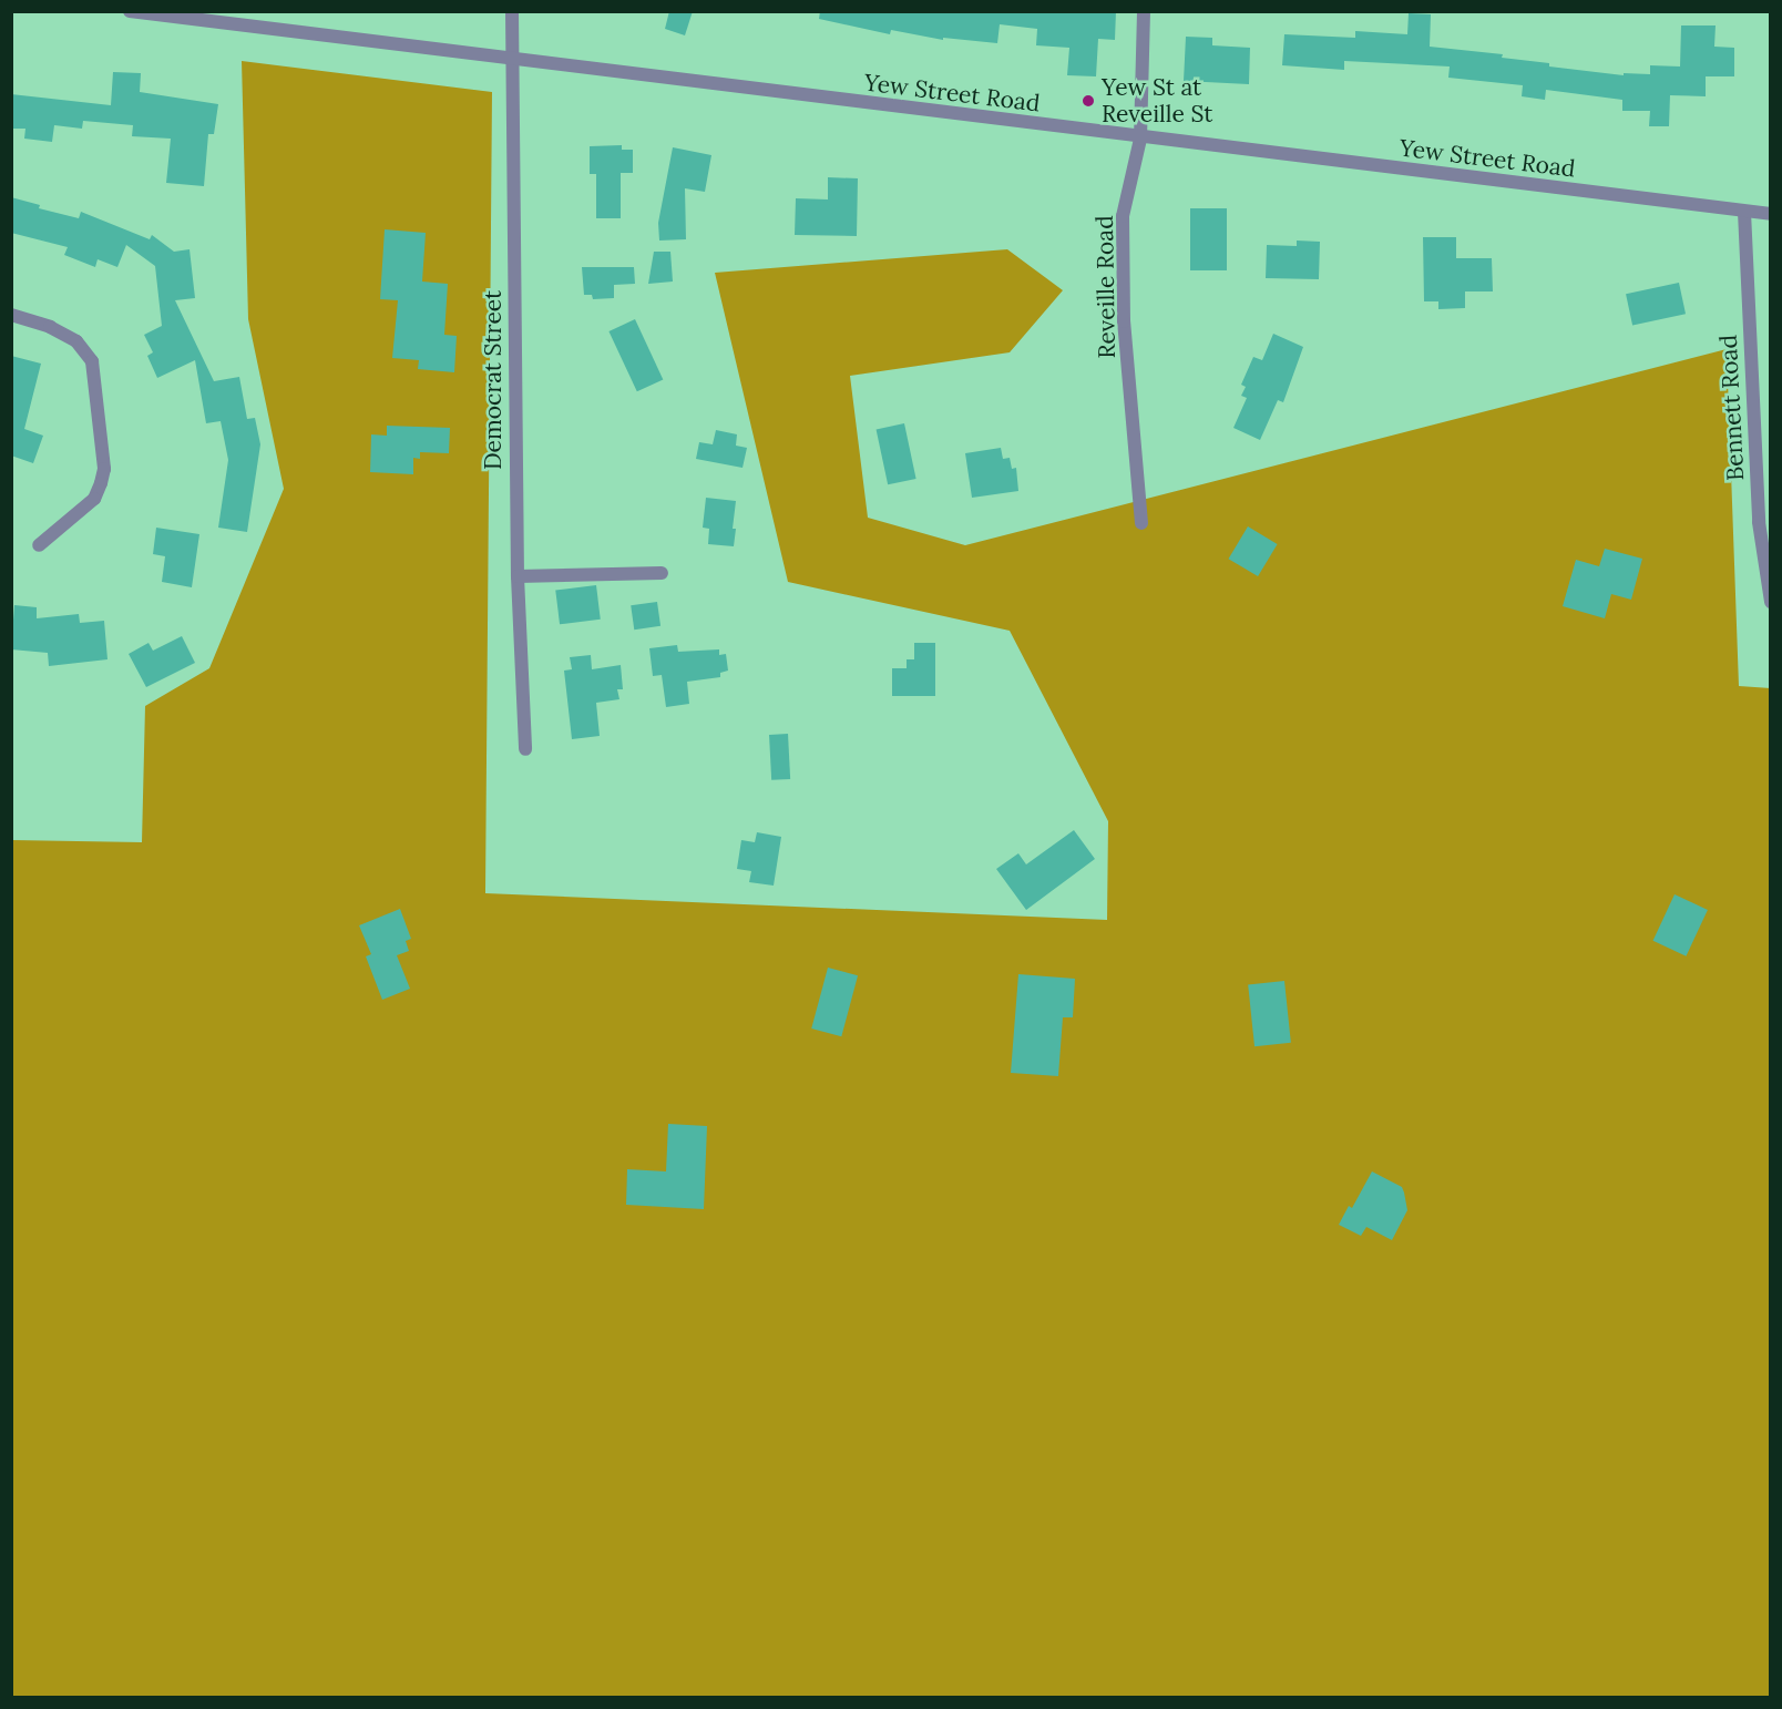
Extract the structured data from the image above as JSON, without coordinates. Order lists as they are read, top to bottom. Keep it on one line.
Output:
{"streets":{"street":["Yew Street Road","Reveille Road","Democrat Street","Bennett Road"]},"crossings":[["Yew Street Road","Reveille Road"],["Yew Street Road","Democrat Street"],["Yew Street Road","Bennett Road"]],"places":["Yew St at Reveille St"]}
